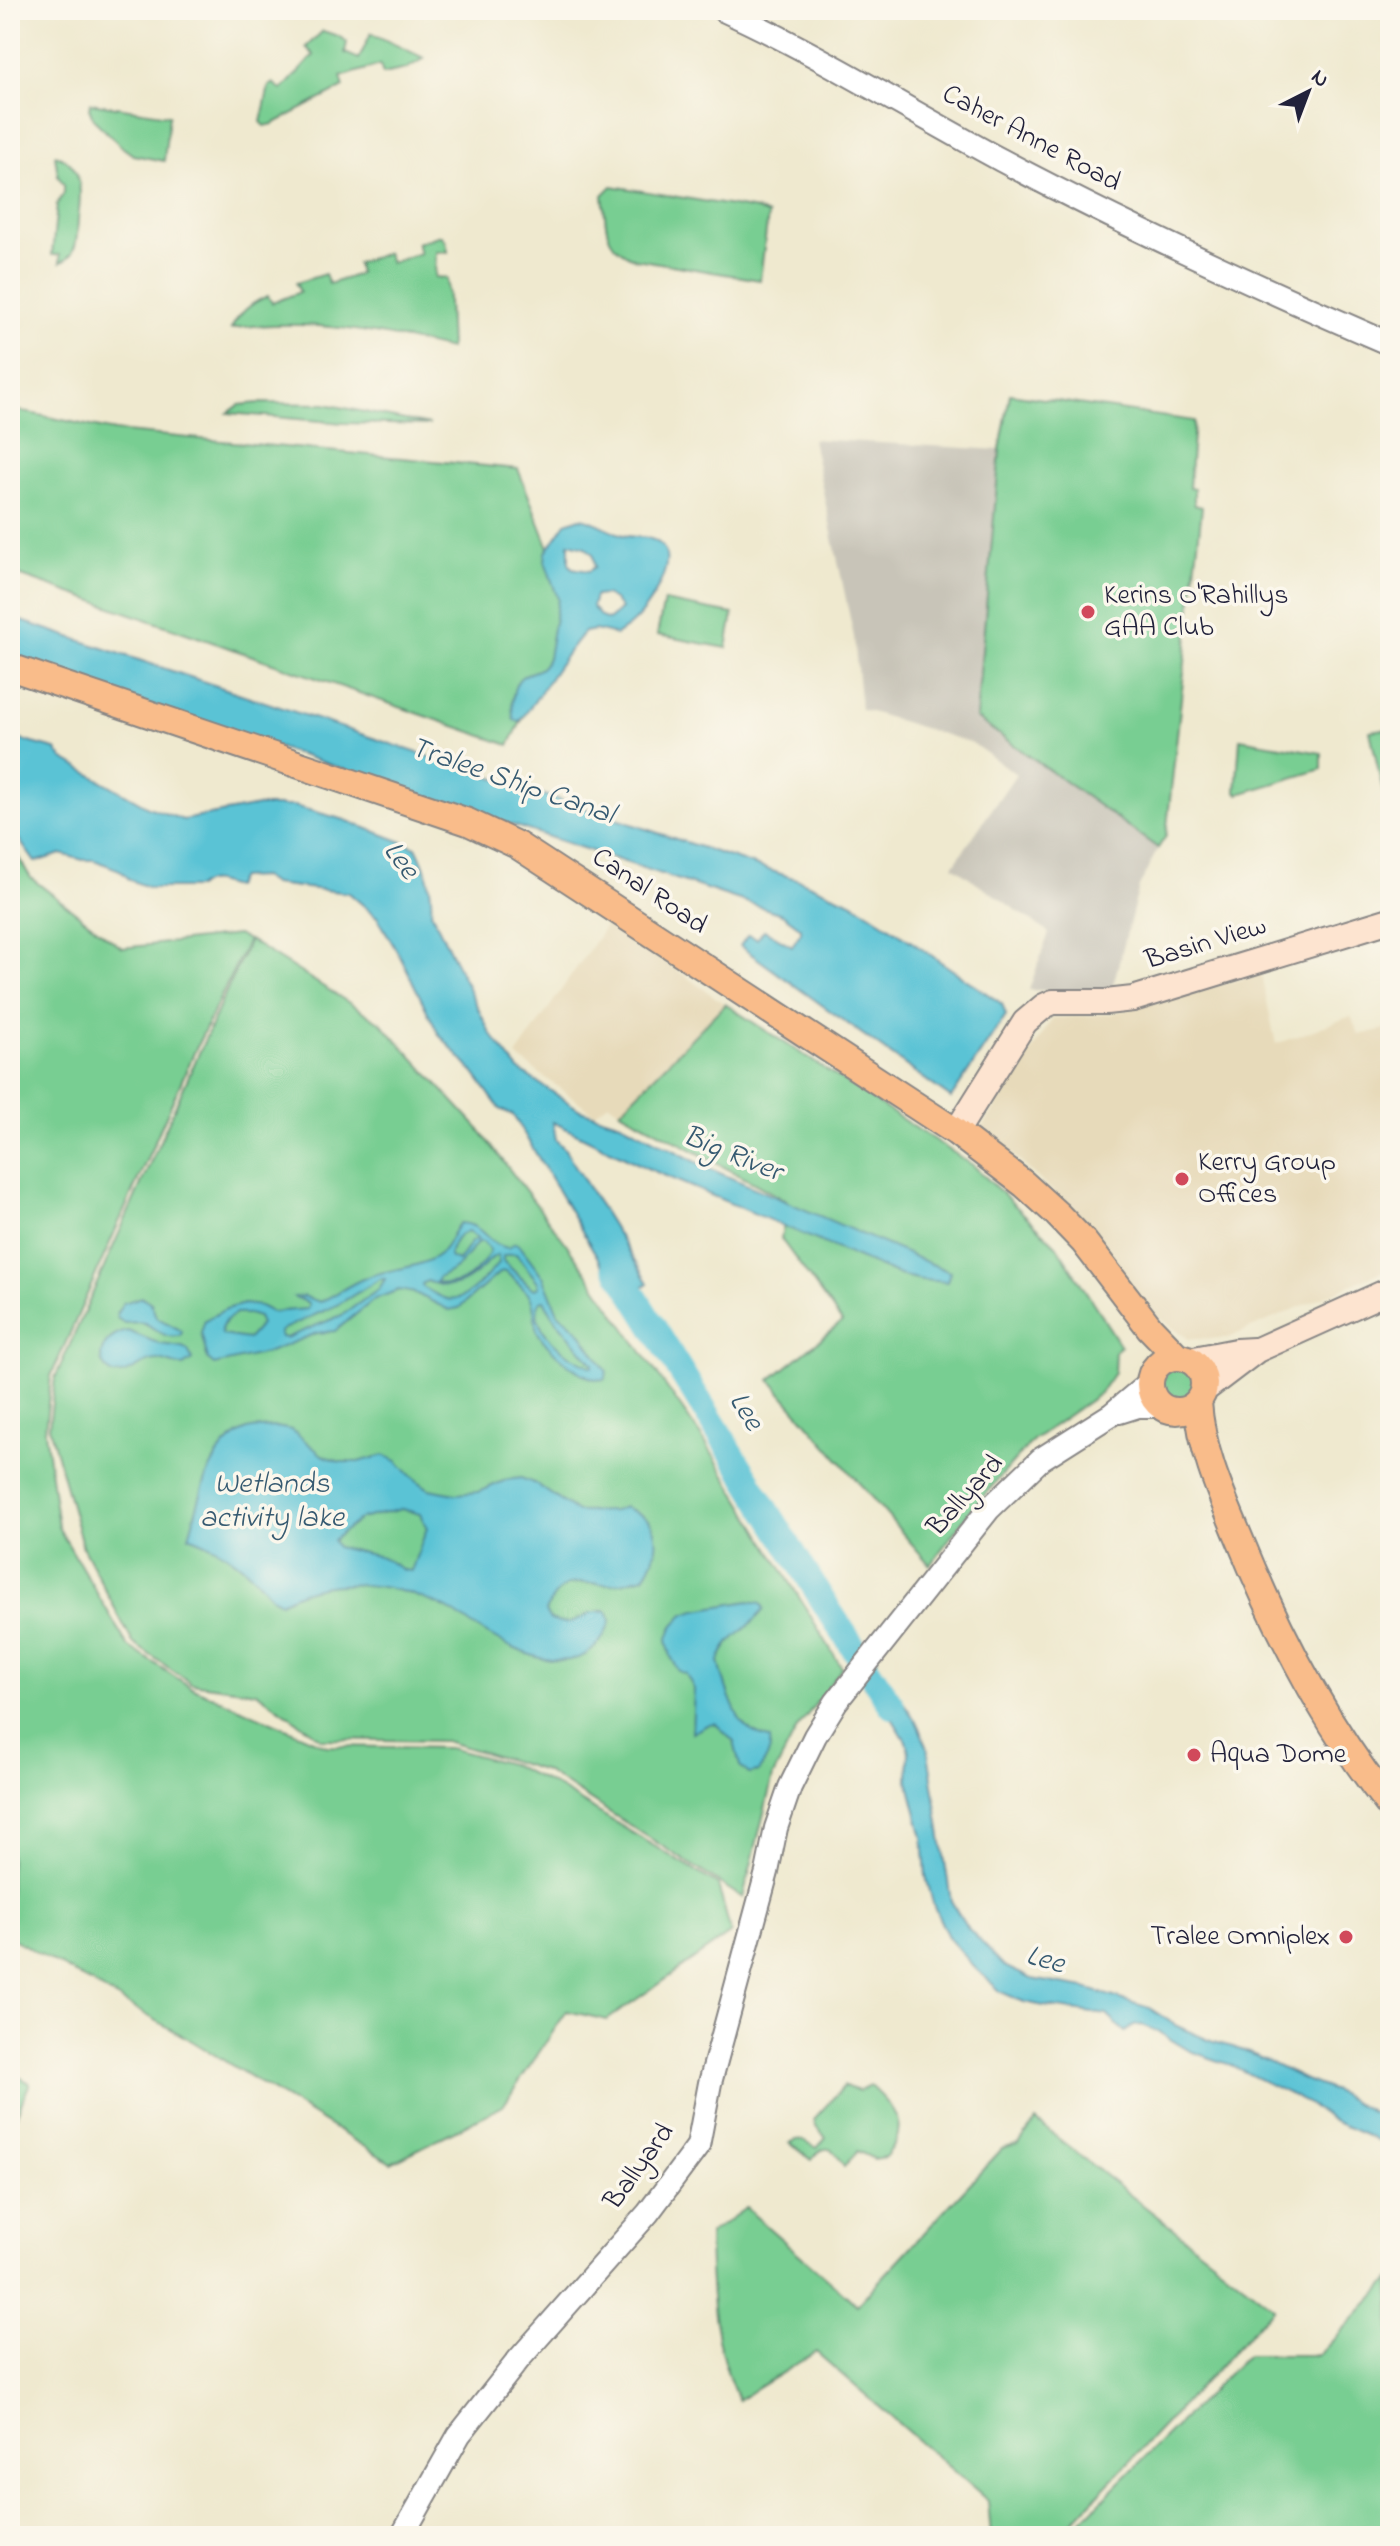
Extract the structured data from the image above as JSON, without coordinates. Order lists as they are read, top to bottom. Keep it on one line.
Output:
{"streets":{"main road":["Canal Road","Basin View"],"street":["Caher Anne Road","Ballyard"]},"crossings":[["Canal Road","Basin View"]],"water":["Tralee Ship Canal","Lee","Big River","Wetlands activity lake"],"places":["Kerins O'Rahillys GAA Club","Kerry Group Offices","Aqua Dome","Tralee Omniplex"],"north":"top right"}
